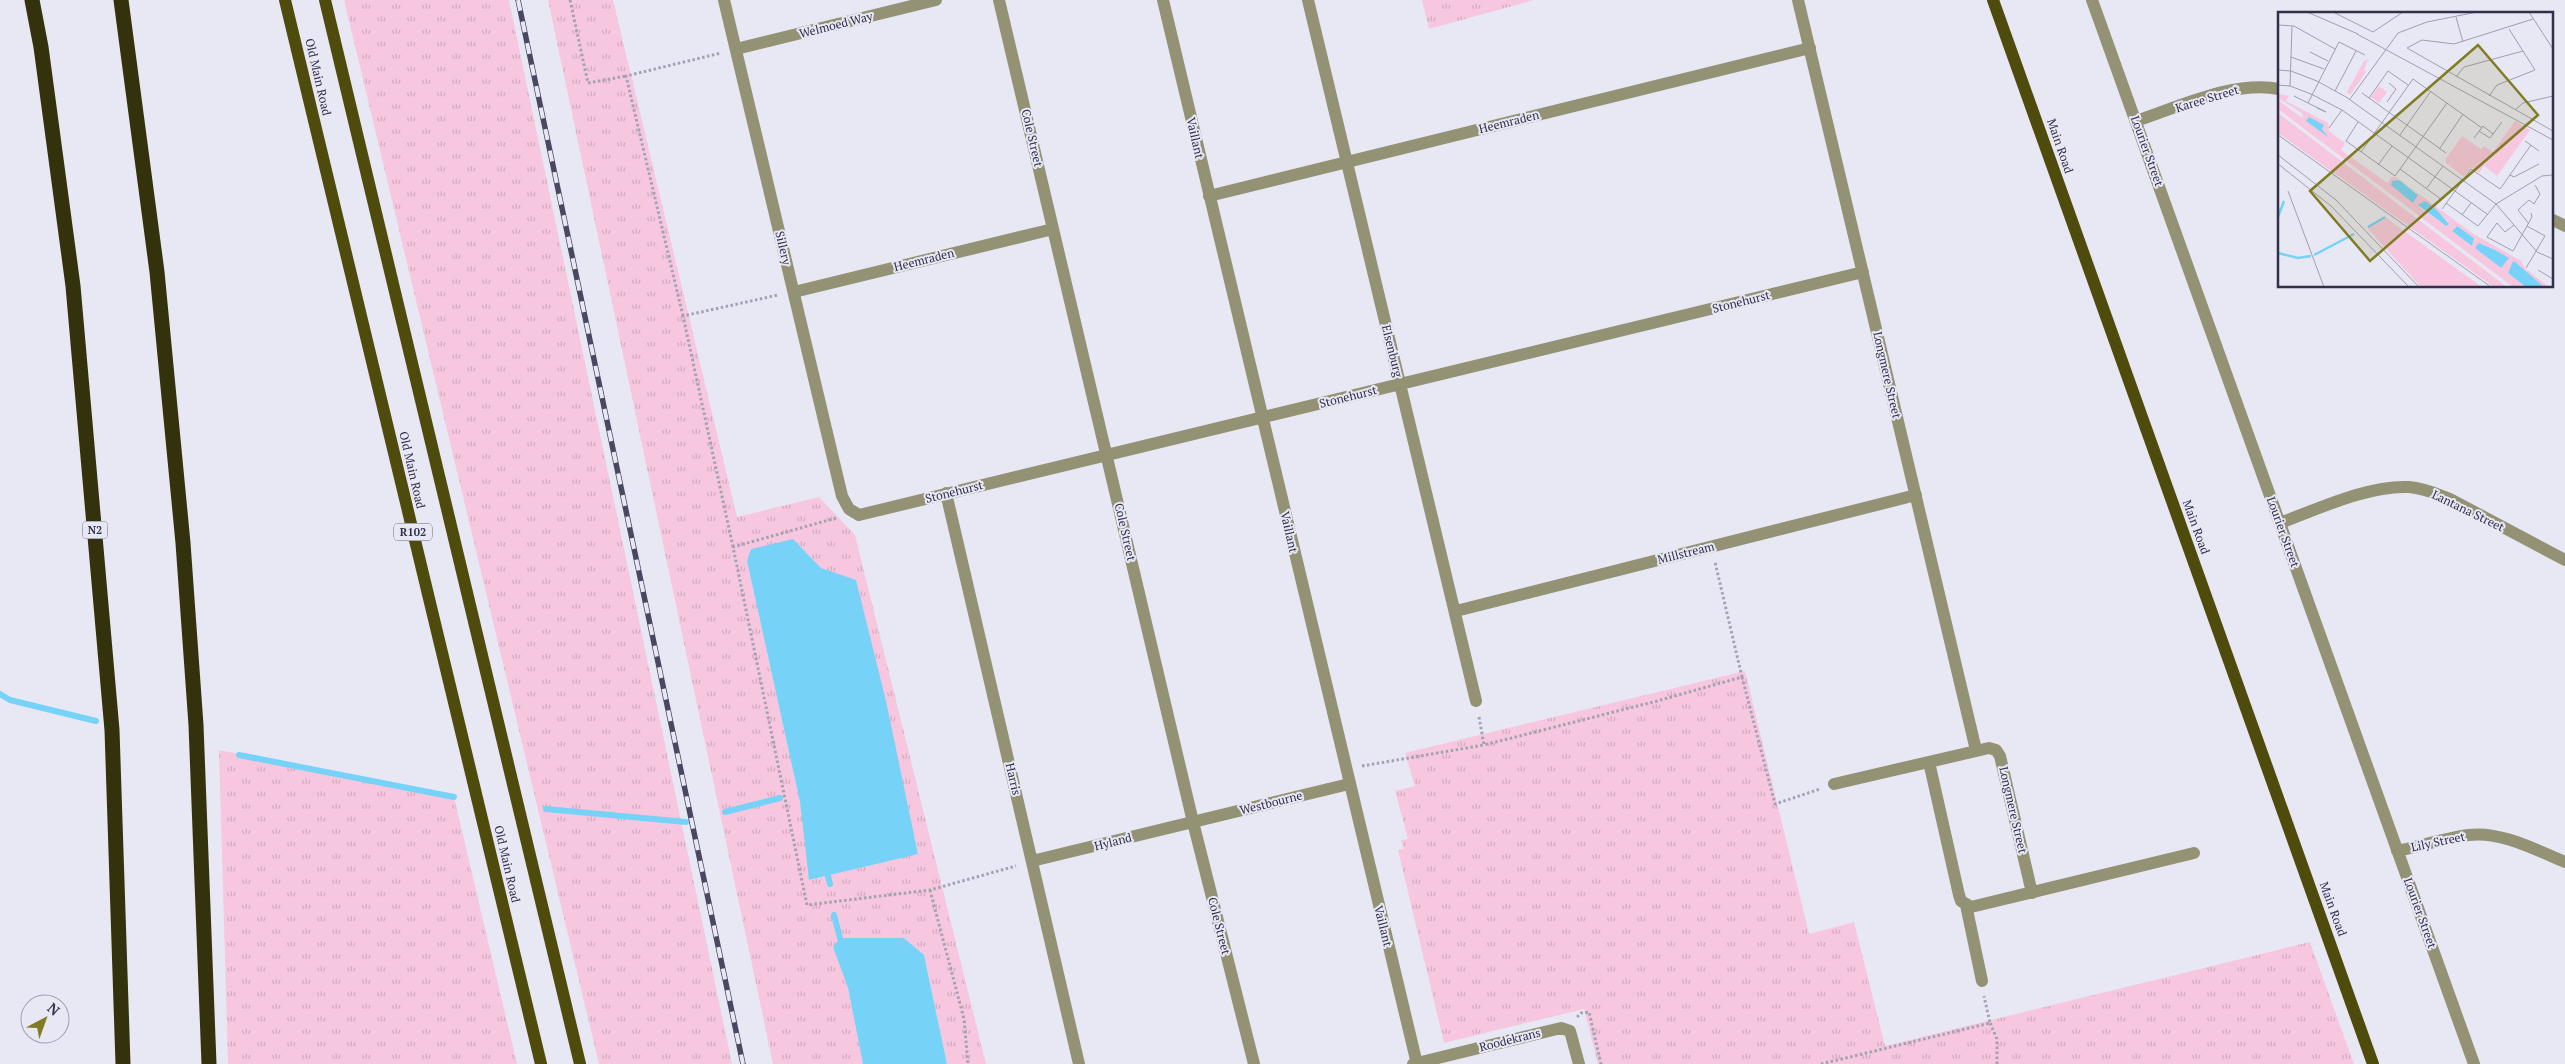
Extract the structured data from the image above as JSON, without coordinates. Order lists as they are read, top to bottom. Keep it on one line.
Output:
{"streets":{"highway":["N2"],"main road":["Old Main Road","Main Road","R102"],"street":["Welmoed Way","Karee Street","Heemraden","Cole Street","Vaillant","Lourier Street","Sillery","Stonehurst","Elsenburg","Longmere Street","Lantana Street","Millstream","Harris","Westbourne","Hyland","Lily Street","Roodekrans"]},"crossings":[["Welmoed Way","Sillery"],["Karee Street","Lourier Street"],["Heemraden","Cole Street"],["Heemraden","Vaillant"],["Heemraden","Sillery"],["Heemraden","Elsenburg"],["Heemraden","Longmere Street"],["Cole Street","Stonehurst"],["Cole Street","Westbourne"],["Cole Street","Hyland"],["Vaillant","Stonehurst"],["Vaillant","Westbourne"],["Vaillant","Roodekrans"],["Lourier Street","Lantana Street"],["Lourier Street","Lily Street"],["Sillery","Stonehurst"],["Stonehurst","Elsenburg"],["Stonehurst","Longmere Street"],["Stonehurst","Harris"],["Elsenburg","Millstream"],["Longmere Street","Millstream"],["Harris","Hyland"],["Westbourne","Hyland"]],"north":"top right"}
